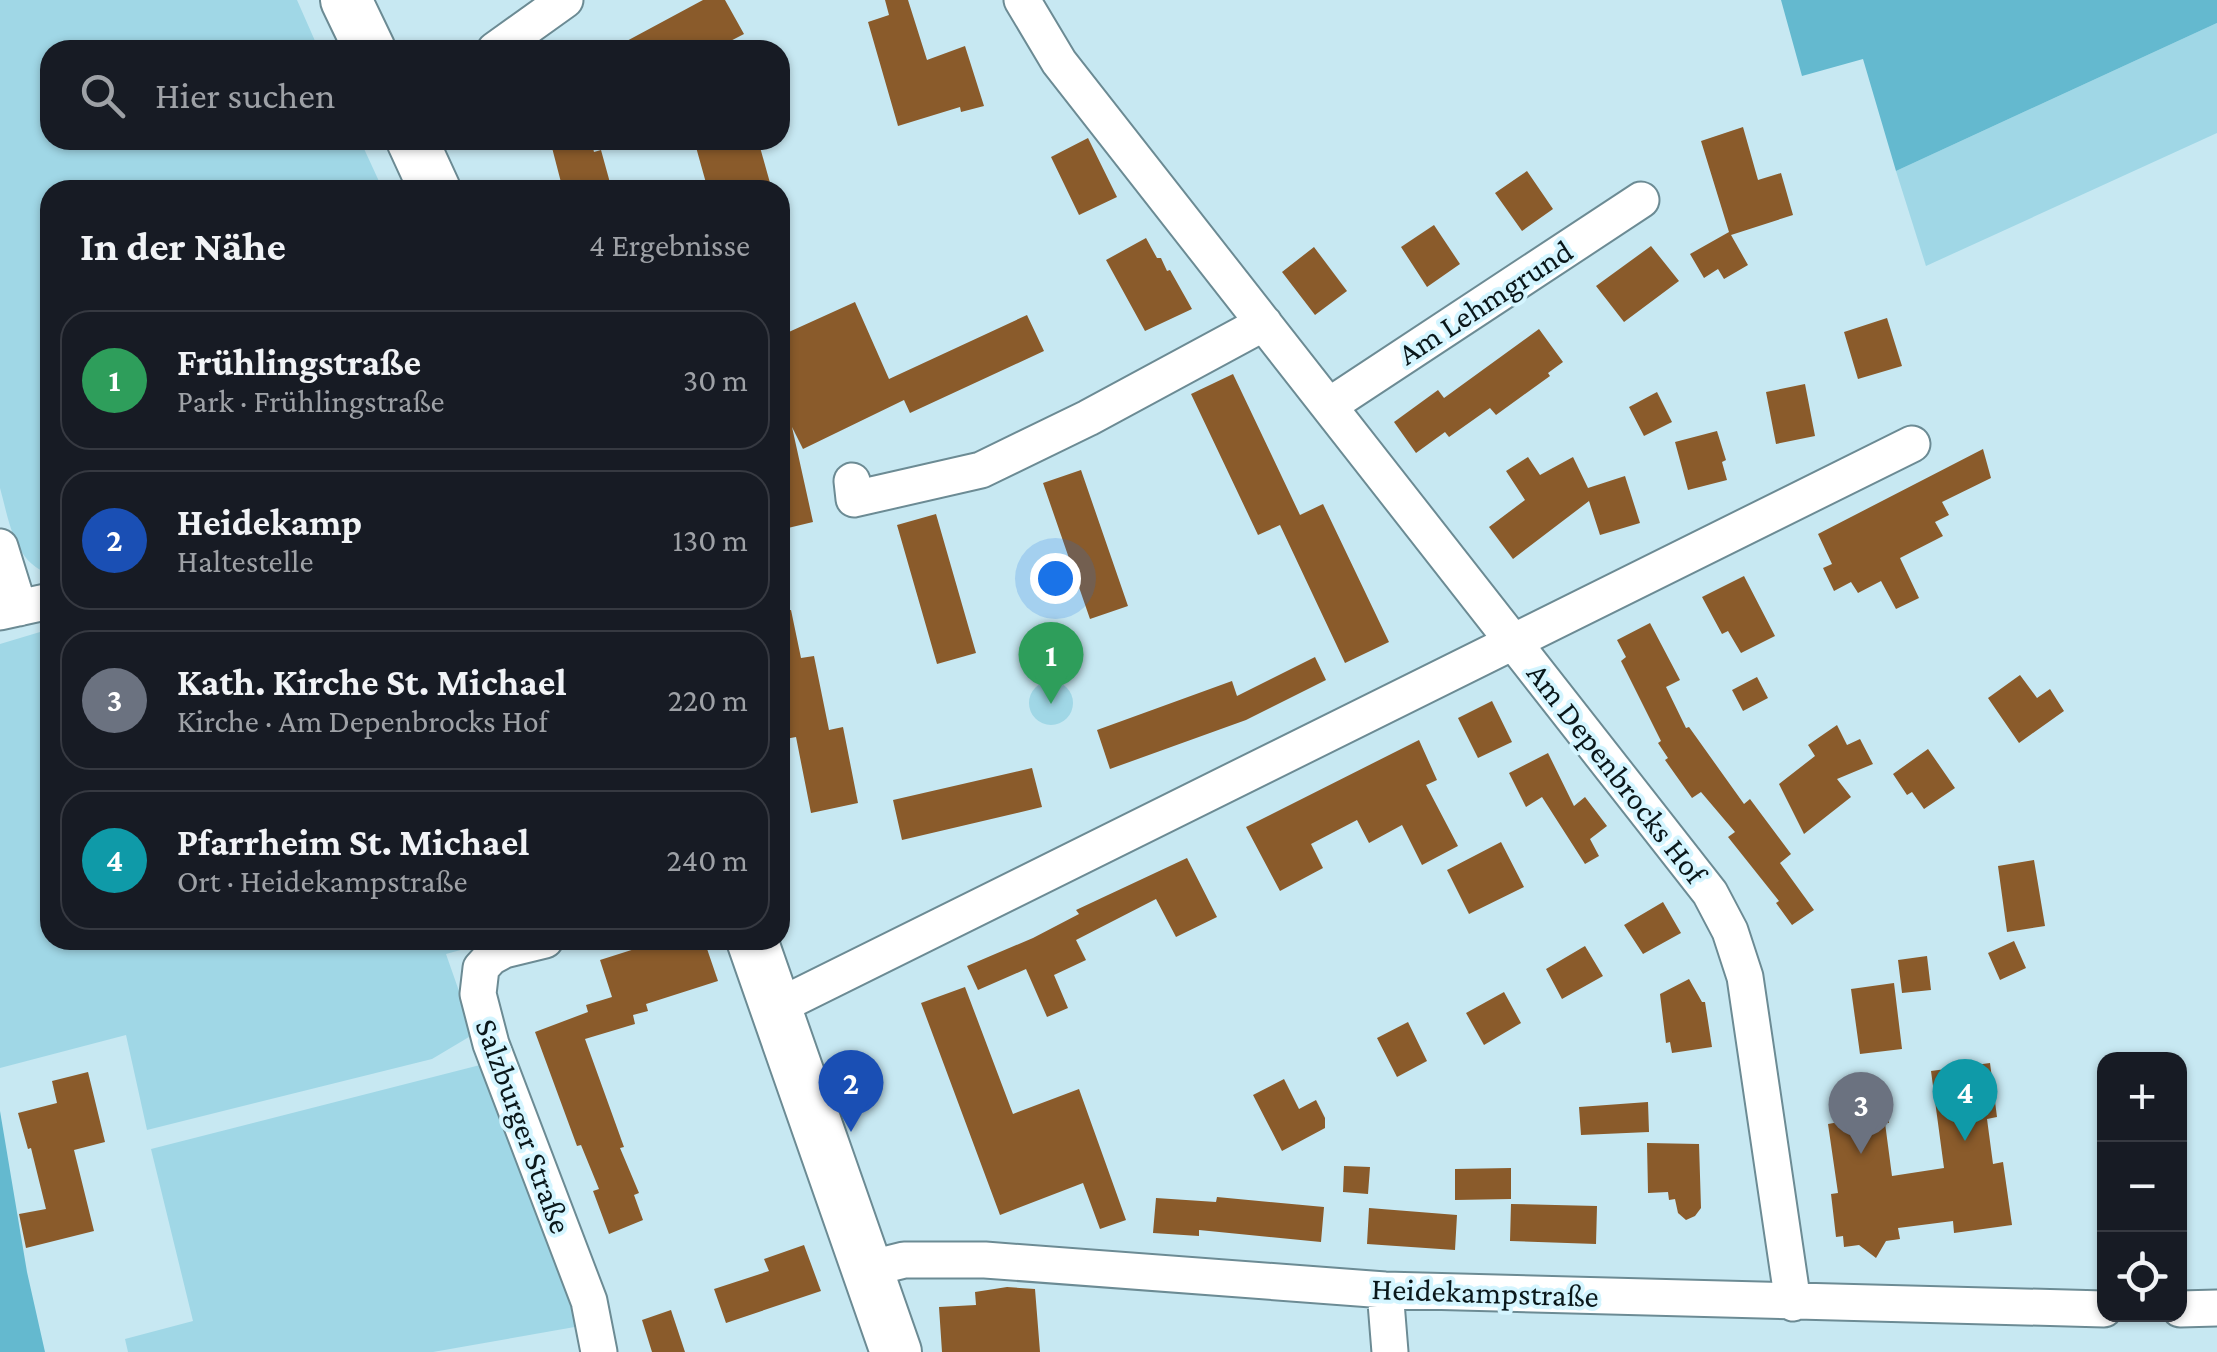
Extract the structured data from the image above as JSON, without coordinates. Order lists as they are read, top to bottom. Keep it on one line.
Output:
{"streets":{"street":["Am Lehmgrund","Am Depenbrocks Hof","Salzburger Straße","Heidekampstraße"]},"crossings":[["Am Lehmgrund","Am Depenbrocks Hof"],["Am Depenbrocks Hof","Heidekampstraße"]],"page":{"search":"Hier suchen","heading":["In der Nähe","4 Ergebnisse"],"list":[{"mark":"1","name":"Frühlingstraße","note":"Park · Frühlingstraße","value":"30 m"},{"mark":"2","name":"Heidekamp","note":"Haltestelle","value":"130 m"},{"mark":"3","name":"Kath. Kirche St. Michael","note":"Kirche · Am Depenbrocks Hof","value":"220 m"},{"mark":"4","name":"Pfarrheim St. Michael","note":"Ort · Heidekampstraße","value":"240 m"}],"pins":["1","2","4","3"],"map_buttons":["+","−"]}}
